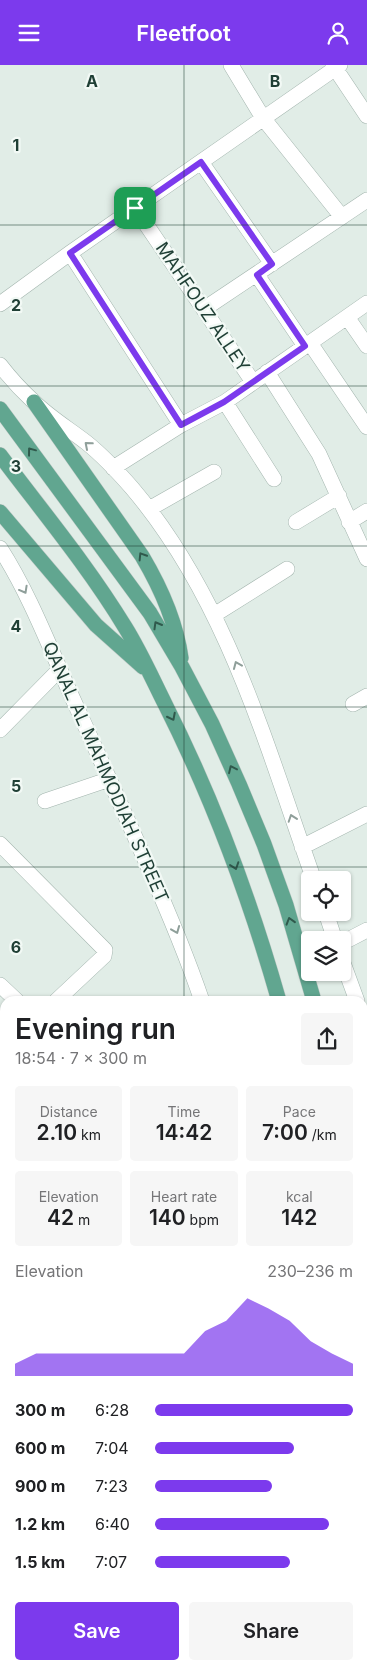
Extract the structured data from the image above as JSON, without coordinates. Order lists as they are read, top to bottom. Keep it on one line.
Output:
{"streets":{"street":["MAHFOUZ ALLEY","QANAL AL MAHMODIAH STREET"]},"one_way":["QANAL AL MAHMODIAH STREET"],"page":{"header":"Fleetfoot","heading":["Evening run","18:54 · 7 × 300 m"],"stats":[["Distance","2.10 km"],["Time","14:42"],["Pace","7:00 /km"],["Elevation","42 m"],["Heart rate","140 bpm"],["kcal","142"]],"chart":["Elevation","230–236 m"],"list":[{"name":"300 m","note":"6:28"},{"name":"600 m","note":"7:04"},{"name":"900 m","note":"7:23"},{"name":"1.2 km","note":"6:40"},{"name":"1.5 km","note":"7:07"}],"buttons":["Save","Share"]},"grid":{"columns":["A","B"],"rows":["1","2","3","4","5","6"]}}
